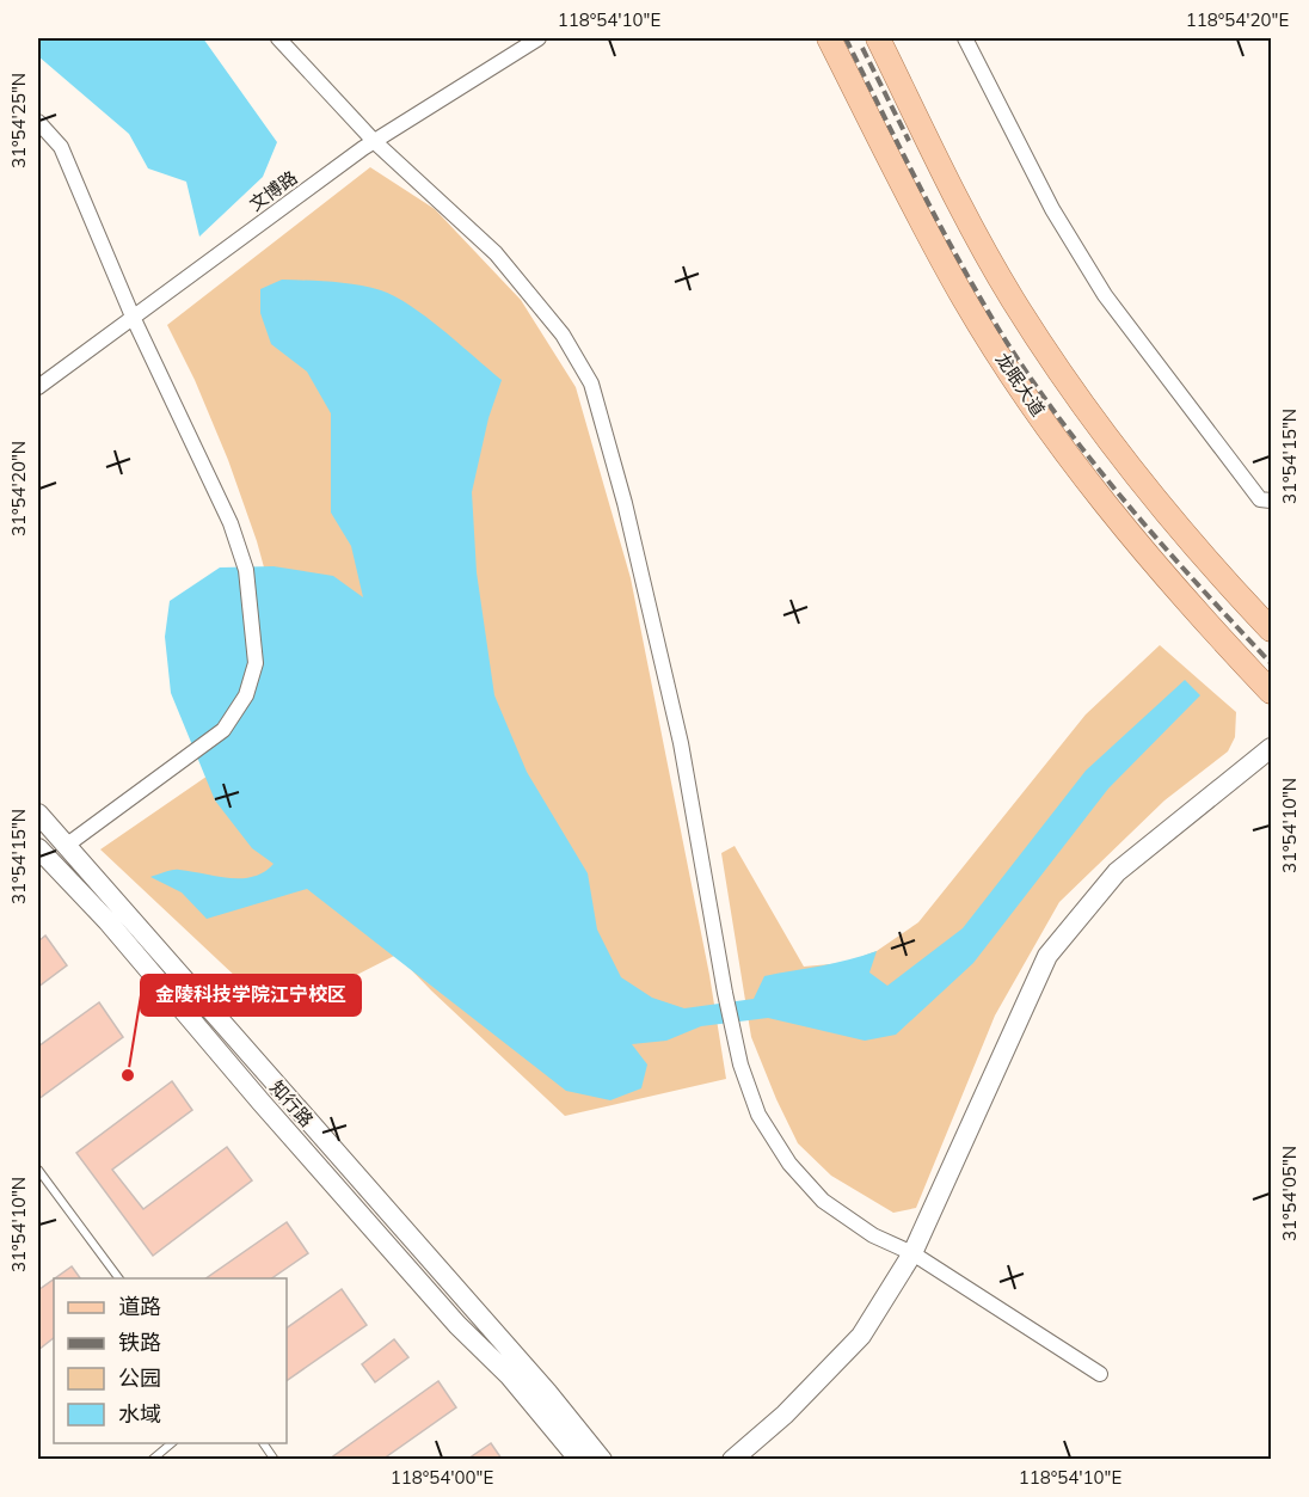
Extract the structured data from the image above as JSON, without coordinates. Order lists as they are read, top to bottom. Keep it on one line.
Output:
{"streets":{"main road":["龙眠大道"],"street":["文博路","知行路"]},"places":["金陵科技学院江宁校区"],"legend":["道路","铁路","公园","水域"],"coordinates":["118°54'10\"E","118°54'20\"E","31°54'25\"N","31°54'15\"N","31°54'20\"N","31°54'10\"N","31°54'05\"N","118°54'00\"E"]}
